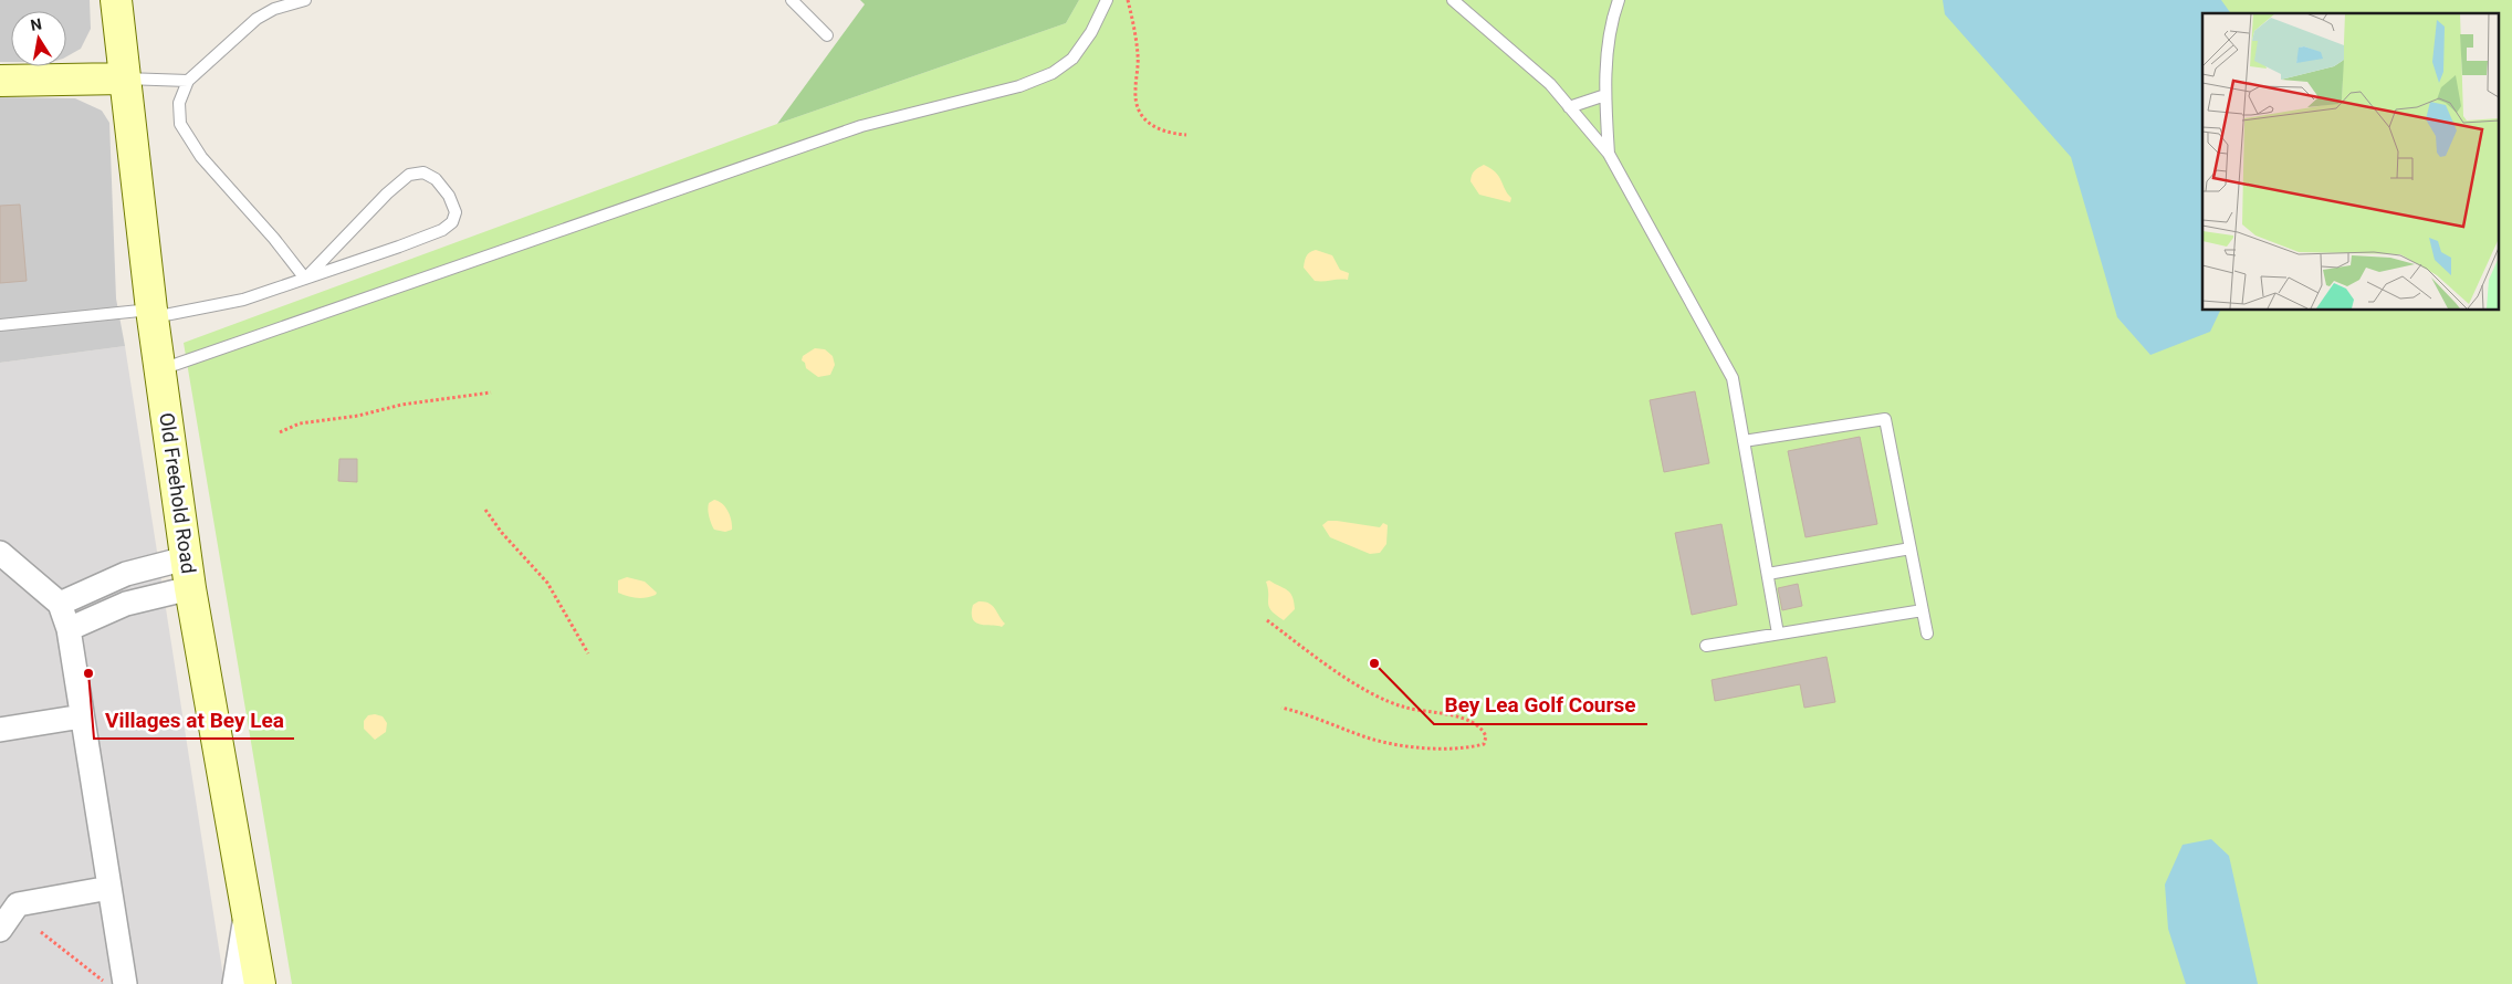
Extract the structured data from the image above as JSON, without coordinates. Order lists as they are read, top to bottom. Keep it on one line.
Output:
{"streets":{"main road":["Old Freehold Road"]},"places":["Bey Lea Golf Course","Villages at Bey Lea"],"north":"top"}
